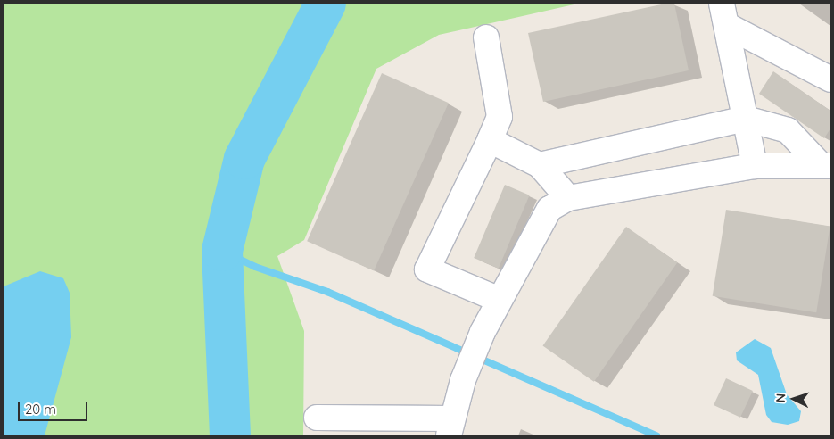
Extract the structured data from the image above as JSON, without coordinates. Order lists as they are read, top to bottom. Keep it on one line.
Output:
{"scale_bar":"20 m","north":"left"}
